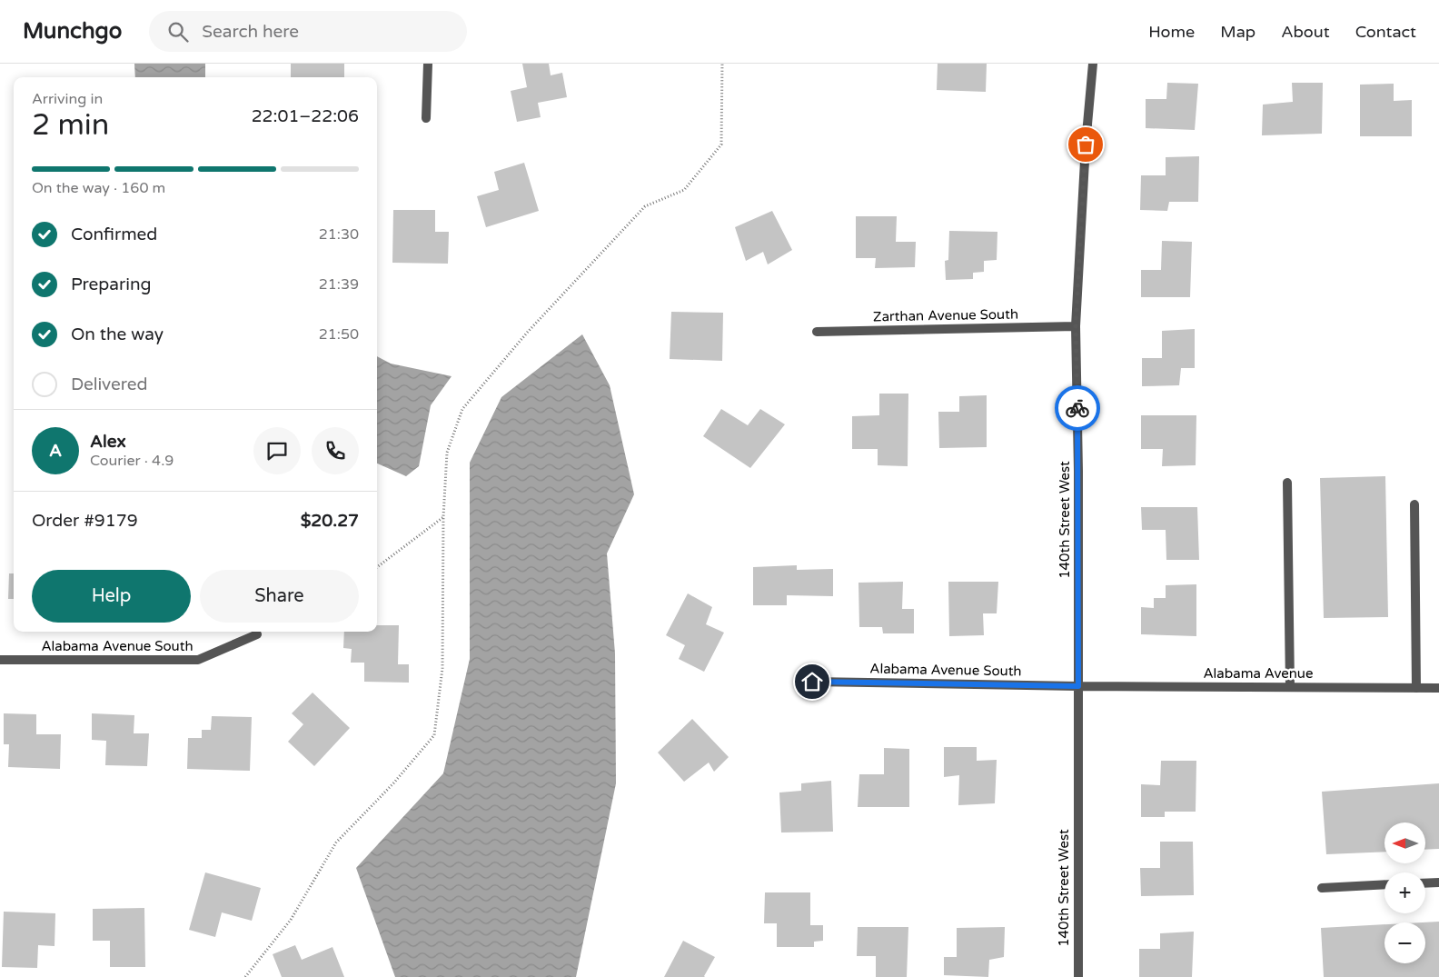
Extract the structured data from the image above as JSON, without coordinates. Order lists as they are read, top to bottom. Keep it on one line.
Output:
{"streets":{"street":["Zarthan Avenue South","140th Street West","Alabama Avenue South","Alabama Avenue"]},"crossings":[["Zarthan Avenue South","140th Street West"],["140th Street West","Alabama Avenue South"],["140th Street West","Alabama Avenue"],["Alabama Avenue South","Alabama Avenue"]],"north":"left","page":{"header":"Munchgo","search":"Search here","nav":["Home","Map","About","Contact"],"heading":["2 min","Arriving in","22:01–22:06"],"panel":["Alex","Courier · 4.9","Order #9179","$20.27"],"bar":"On the way · 160 m","list":[["Confirmed","21:30"],["Preparing","21:39"],["On the way","21:50"],"Delivered"],"round":"A","buttons":["Help","Share"],"map_buttons":["+","−"]}}
